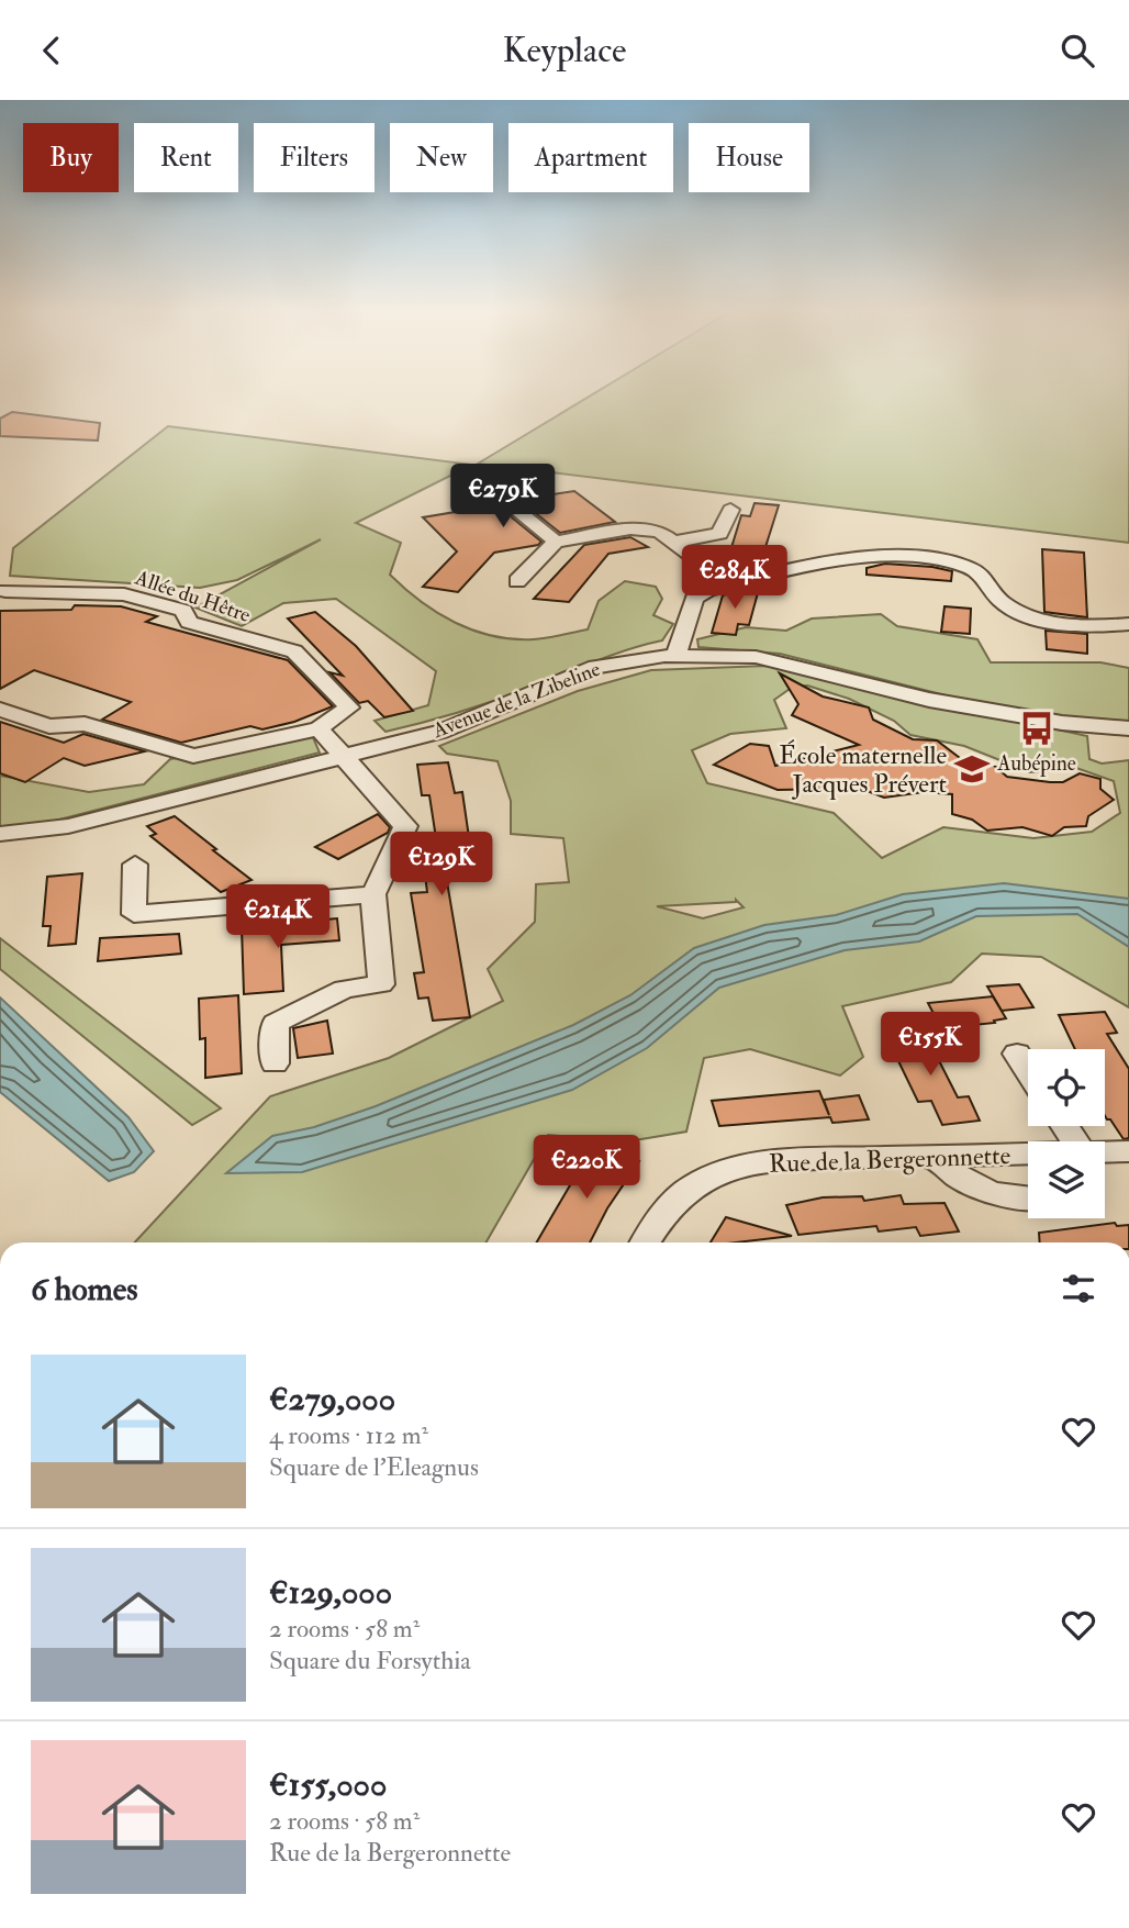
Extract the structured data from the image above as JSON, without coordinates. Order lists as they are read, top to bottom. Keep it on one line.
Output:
{"streets":{"street":["Allée du Hêtre","Avenue de la Zibeline","Rue de la Bergeronnette"]},"places":{"bus stop":["Aubépine"],"school or university":["École maternelle Jacques Prévert"]},"page":{"header":"Keyplace","chip":["Buy","Rent","Filters","New","Apartment","House"],"price":["€279K","€284K","€129K","€214K","€155K","€220K"],"heading":"6 homes","list":[{"name":"€279,000","note":"4 rooms · 112 m² · Square de l'Eleagnus"},{"name":"€129,000","note":"2 rooms · 58 m² · Square du Forsythia"},{"name":"€155,000","note":"2 rooms · 58 m² · Rue de la Bergeronnette"}]}}
